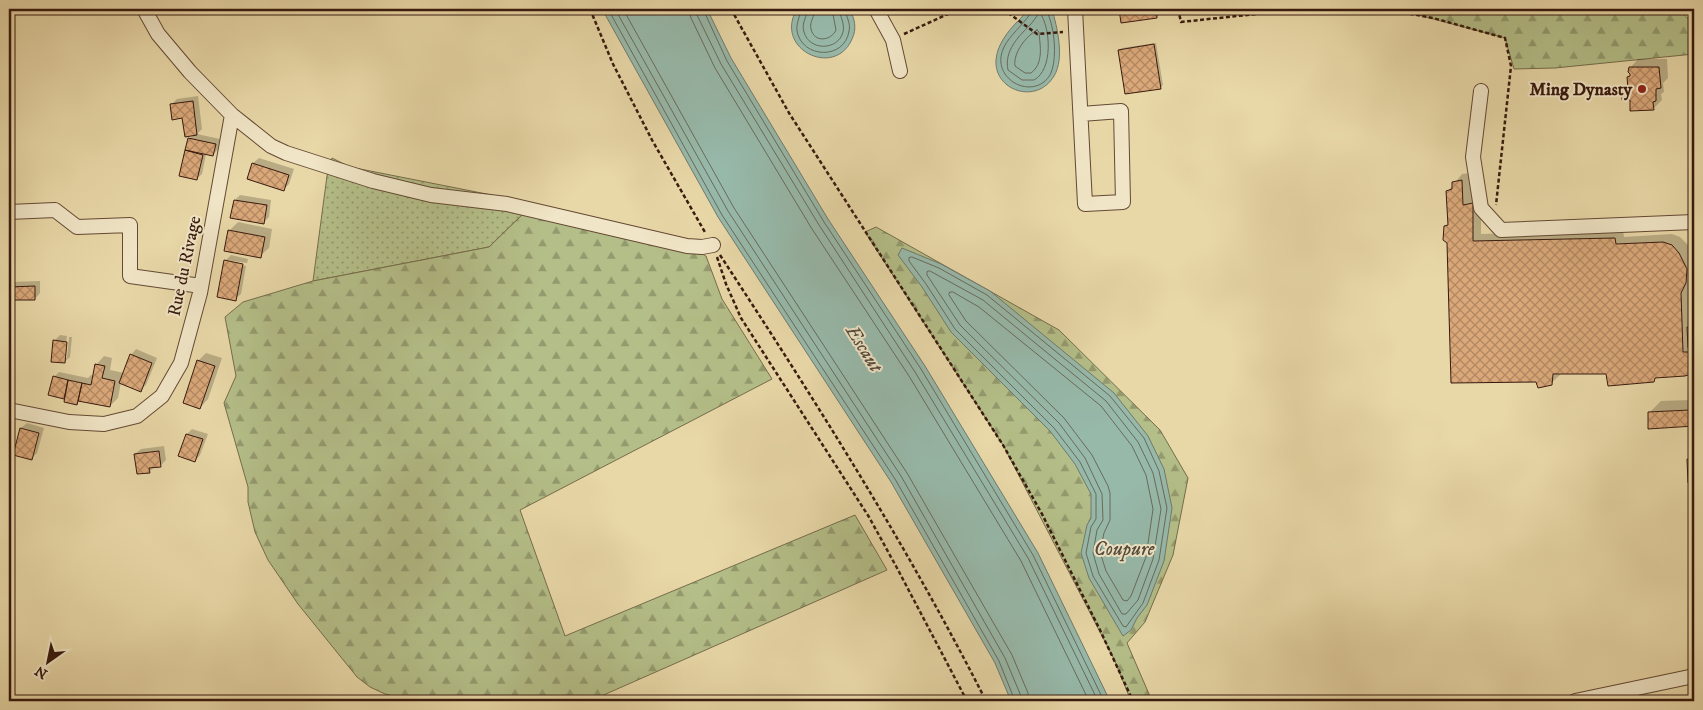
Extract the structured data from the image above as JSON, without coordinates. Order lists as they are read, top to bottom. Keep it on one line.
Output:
{"streets":{"street":["Rue du Rivage"]},"water":["Escaut","Coupure"],"places":["Ming Dynasty"],"north":"bottom left"}
